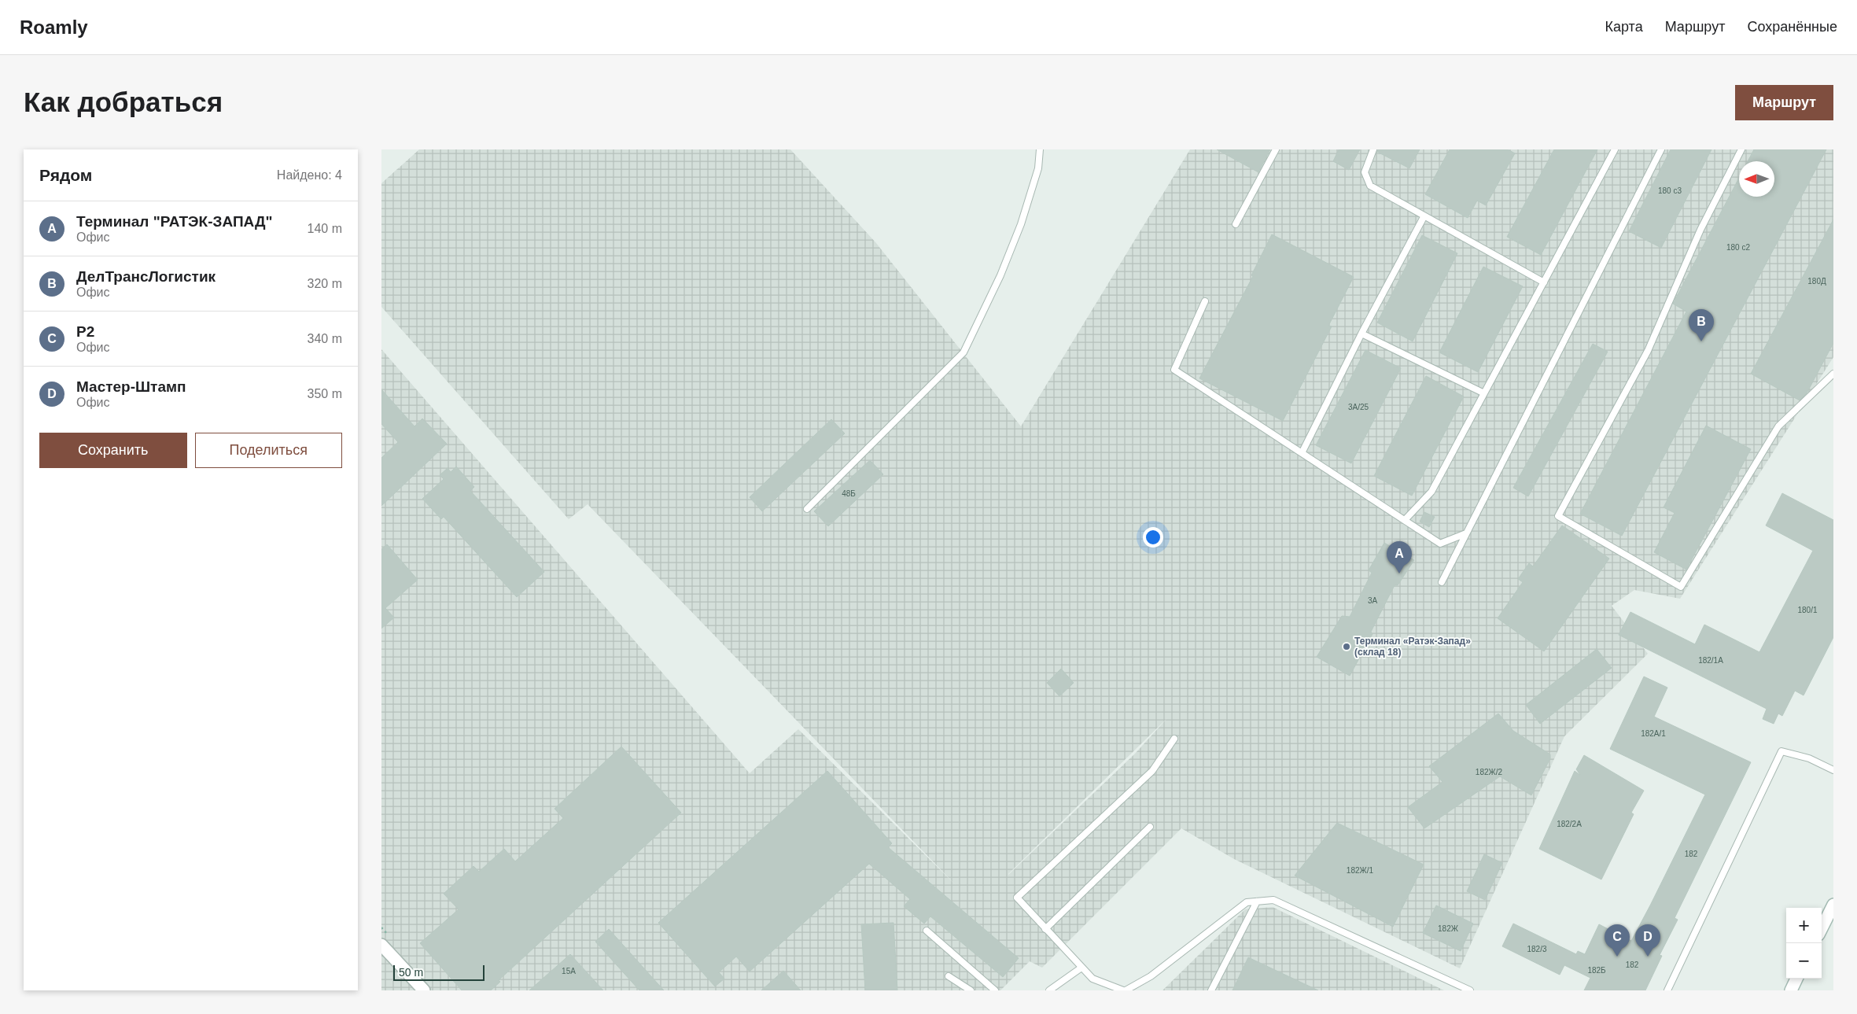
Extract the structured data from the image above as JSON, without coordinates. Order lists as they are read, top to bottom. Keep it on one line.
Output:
{"places":["Терминал «Ратэк-Запад» (склад 18)"],"house_numbers":["180 с3","180 с2","180Д","3А/25","48Б","3А","180/1","182/1А","182А/1","182Ж/2","182/2А","182","182Ж/1","182Ж","182/3","182","182Б","15А"],"scale_bar":"50 m","north":"left","page":{"header":"Roamly","nav":["Карта","Маршрут","Сохранённые"],"buttons":["Маршрут",["Сохранить","Поделиться"]],"title":"Как добраться","heading":["Рядом","Найдено: 4"],"list":[{"mark":"A","name":"Терминал \"РАТЭК-ЗАПАД\"","note":"Офис","value":"140 m"},{"mark":"B","name":"ДелТрансЛогистик","note":"Офис","value":"320 m"},{"mark":"C","name":"Р2","note":"Офис","value":"340 m"},{"mark":"D","name":"Мастер-Штамп","note":"Офис","value":"350 m"}],"pins":["B","A","C","D"],"map_buttons":["+","−"],"scale":"50 m"}}
